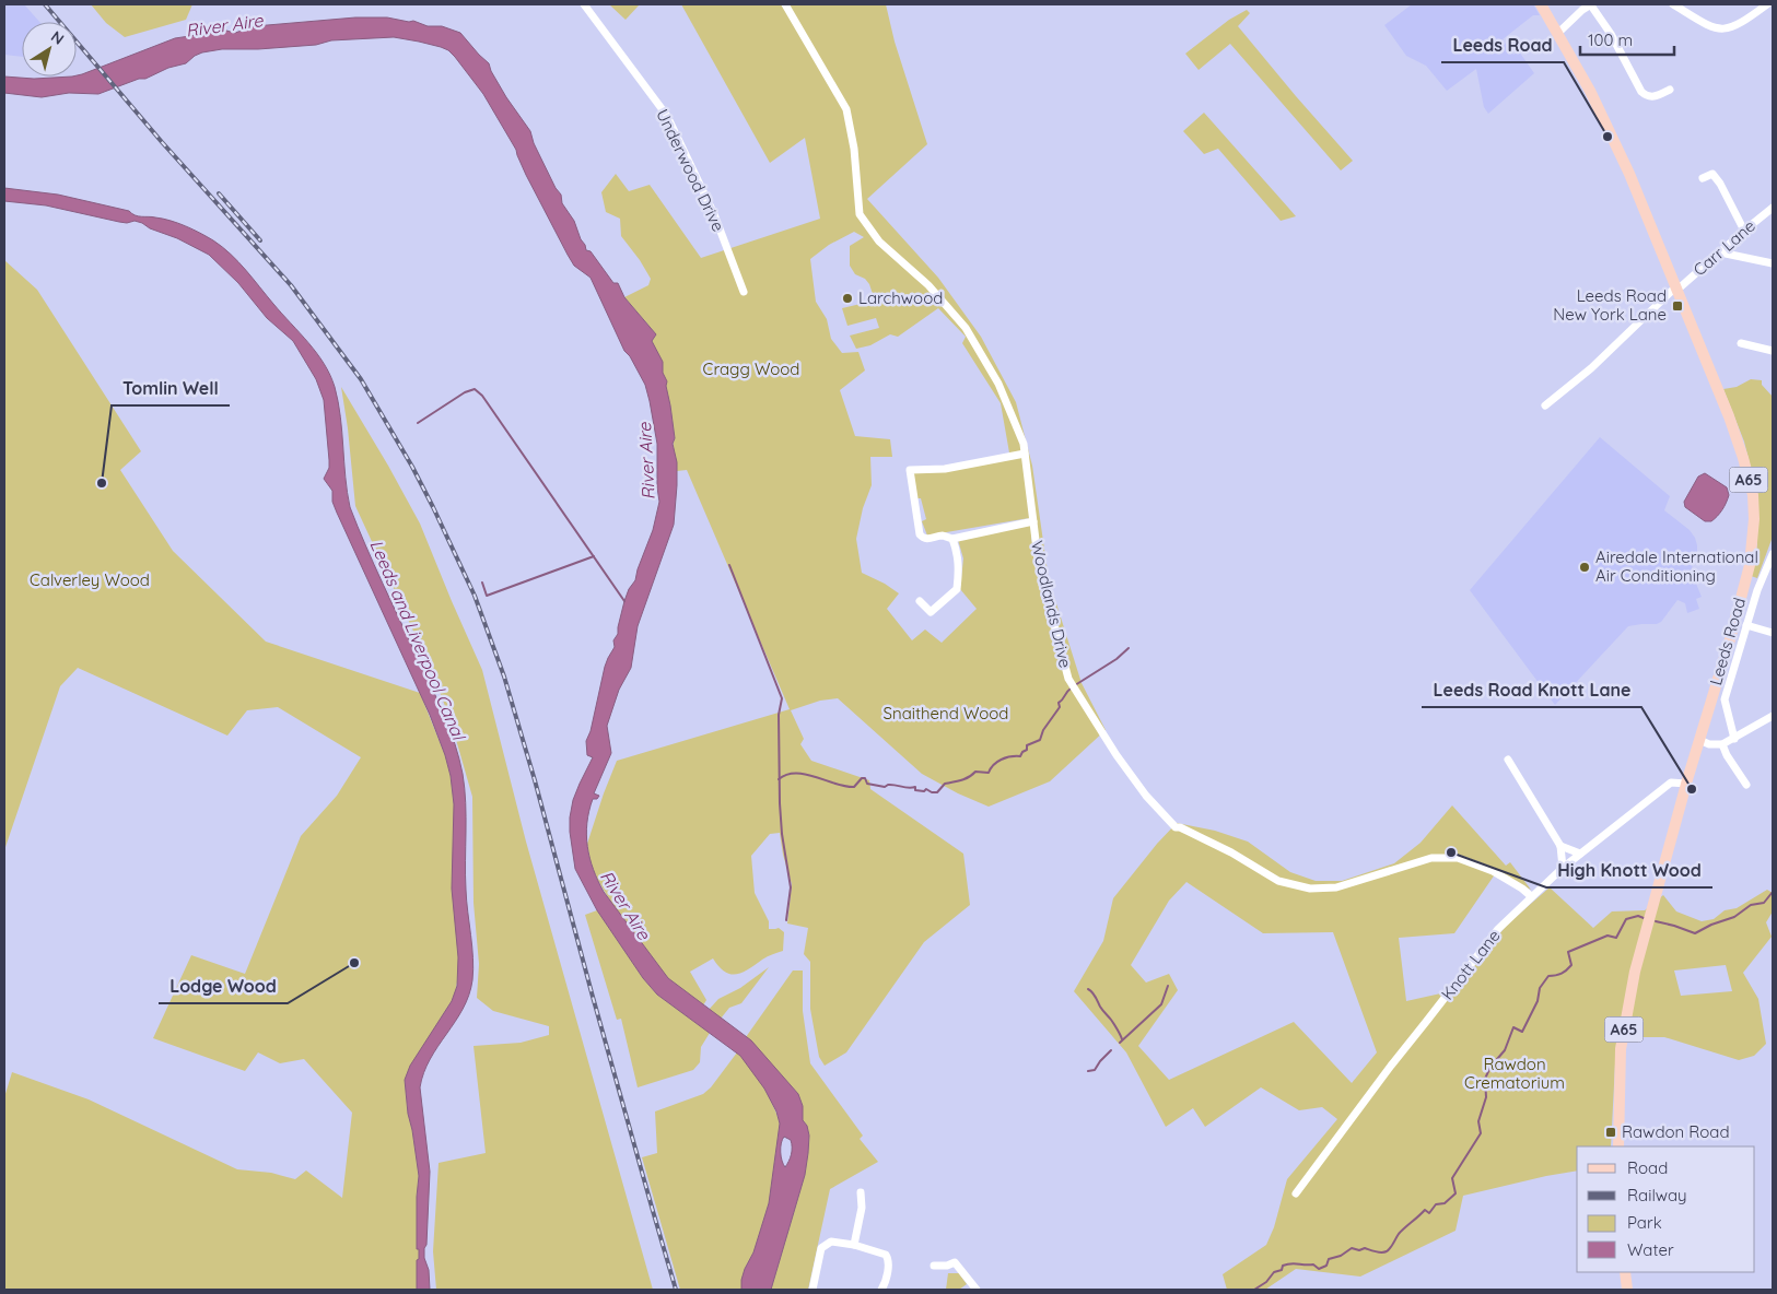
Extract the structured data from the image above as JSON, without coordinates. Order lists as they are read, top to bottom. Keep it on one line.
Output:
{"streets":{"main road":["A65","Leeds Road"],"street":["Underwood Drive","Carr Lane","Woodlands Drive","Knott Lane"]},"crossings":[["Carr Lane","Leeds Road"],["Woodlands Drive","Knott Lane"],["Leeds Road","Knott Lane"]],"water":["River Aire","Leeds and Liverpool Canal"],"parks":["Cragg Wood","Calverley Wood","Snaithend Wood","Rawdon Crematorium"],"places":{"other":["Leeds Road","Larchwood","Tomlin Well","Airedale International Air Conditioning","Leeds Road Knott Lane","High Knott Wood","Lodge Wood"],"transit":["Leeds Road New York Lane","Rawdon Road"]},"legend":["Road","Railway","Park","Water"],"scale_bar":"100 m","north":"top right"}
